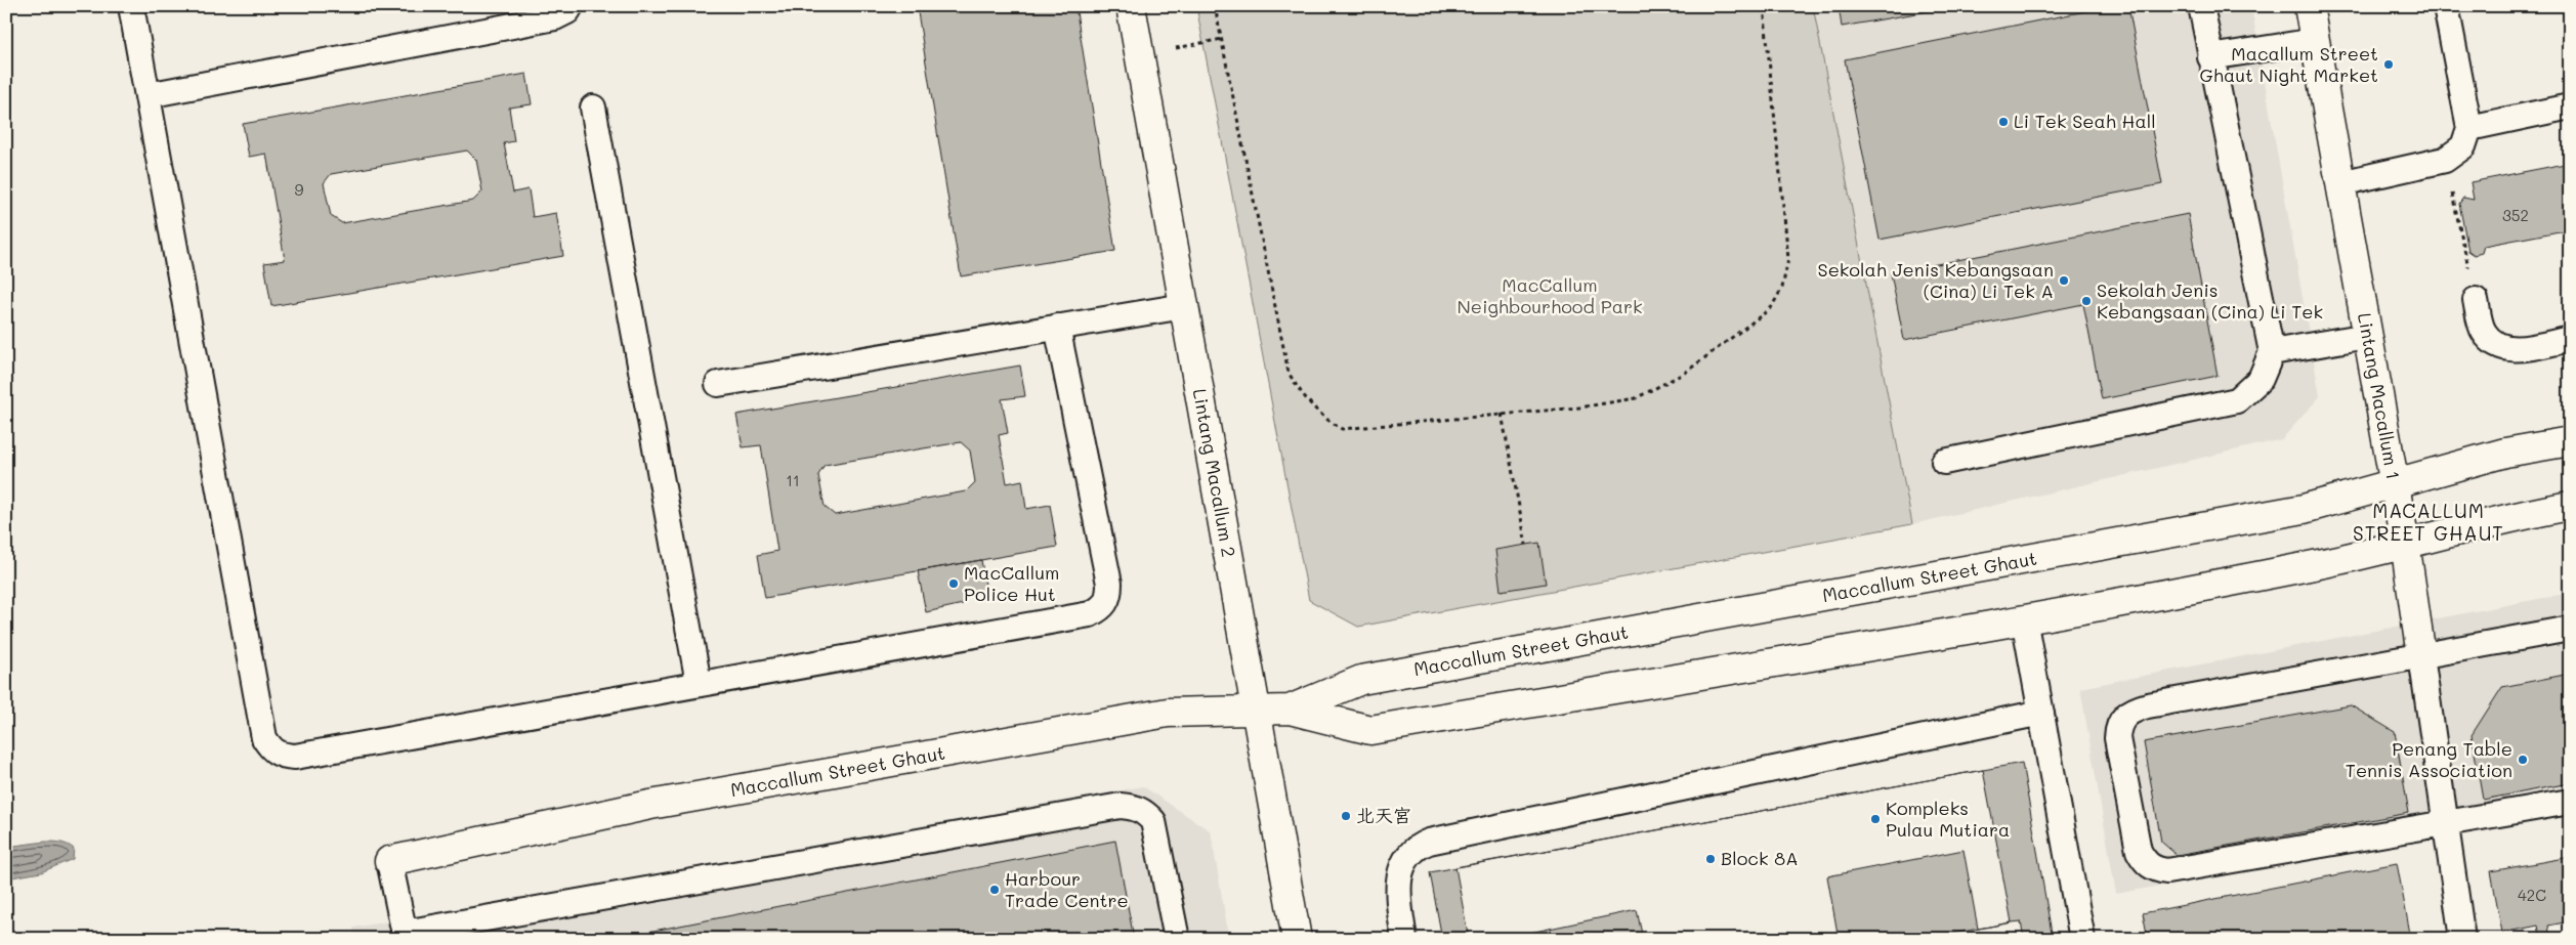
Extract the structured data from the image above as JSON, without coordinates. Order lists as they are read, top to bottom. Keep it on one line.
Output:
{"streets":{"street":["Lintang Macallum 1","Lintang Macallum 2","Maccallum Street Ghaut"]},"crossings":[["Lintang Macallum 1","Maccallum Street Ghaut"],["Lintang Macallum 2","Maccallum Street Ghaut"]],"districts":["MACALLUM STREET GHAUT"],"parks":["MacCallum Neighbourhood Park"],"places":["Macallum Street Ghaut Night Market","Li Tek Seah Hall","Sekolah Jenis Kebangsaan (Cina) Li Tek A","Sekolah Jenis Kebangsaan (Cina) Li Tek","MacCallum Police Hut","Penang Table Tennis Association","北天宫","Kompleks Pulau Mutiara","Block 8A","Harbour Trade Centre"],"house_numbers":["9","352","11","42C"]}
